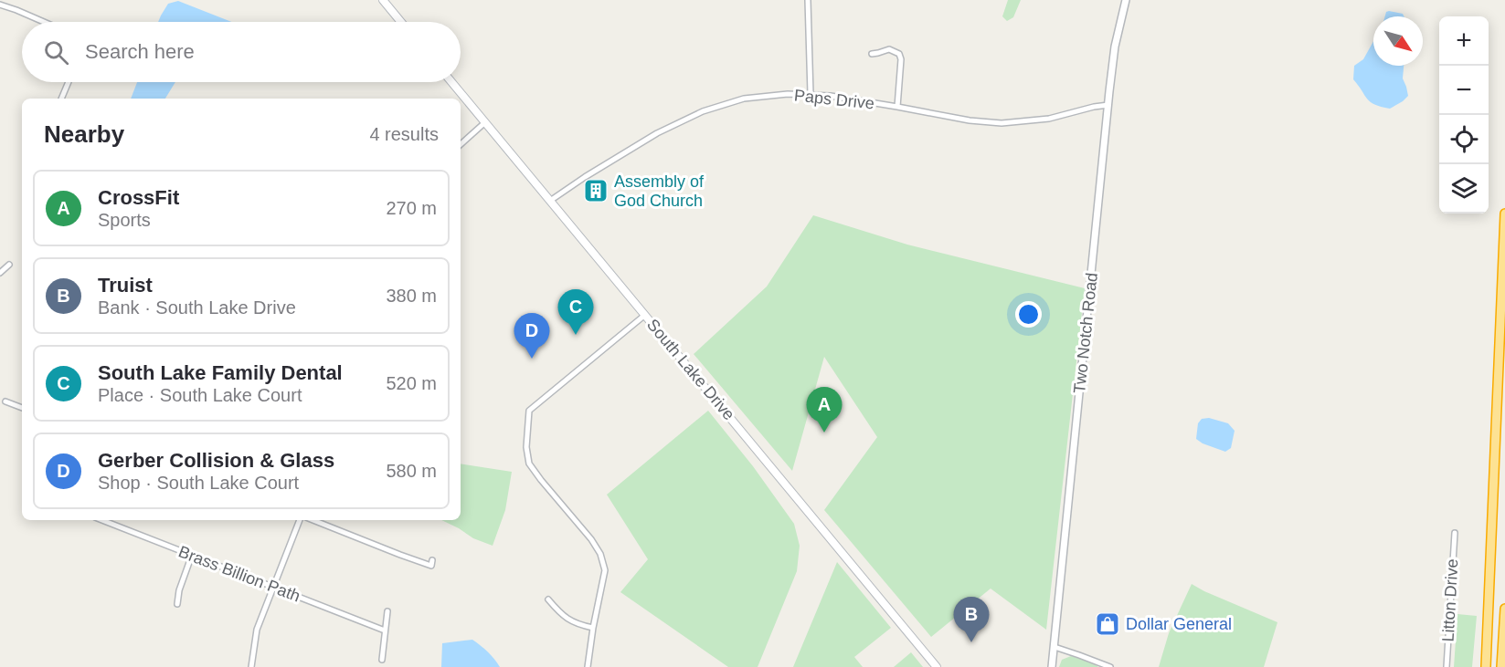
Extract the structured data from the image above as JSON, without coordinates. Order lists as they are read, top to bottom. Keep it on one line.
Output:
{"streets":{"main road":["South Lake Drive"],"street":["Paps Drive","Two Notch Road","Brass Billion Path","Litton Drive"]},"crossings":[["Paps Drive","Two Notch Road"],["Paps Drive","South Lake Drive"]],"places":{"building":["Assembly of God Church"],"shop":["Dollar General"]},"north":"bottom right","page":{"map_buttons":["+","−"],"search":"Search here","heading":["Nearby","4 results"],"list":[{"mark":"A","name":"CrossFit","note":"Sports","value":"270 m"},{"mark":"B","name":"Truist","note":"Bank · South Lake Drive","value":"380 m"},{"mark":"C","name":"South Lake Family Dental","note":"Place · South Lake Court","value":"520 m"},{"mark":"D","name":"Gerber Collision & Glass","note":"Shop · South Lake Court","value":"580 m"}],"pins":["C","D","A","B"]}}
